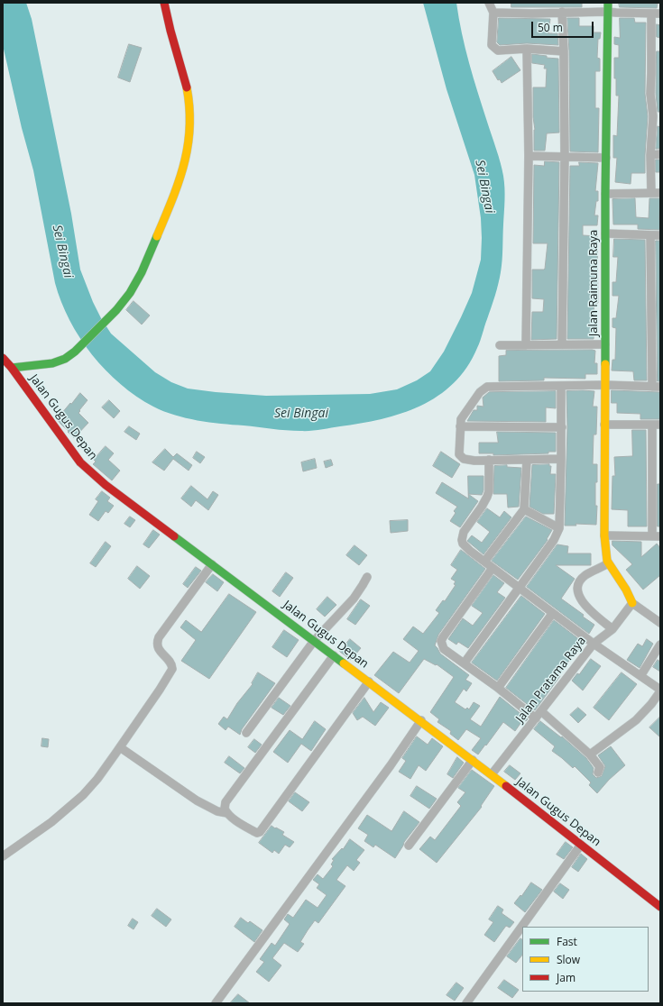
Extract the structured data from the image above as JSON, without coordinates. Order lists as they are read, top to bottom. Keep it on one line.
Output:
{"streets":{"street":["Jalan Raimuna Raya","Jalan Gugus Depan","Jalan Pratama Raya"]},"crossings":[["Jalan Gugus Depan","Jalan Pratama Raya"]],"water":["Sei Bingai"],"legend":["Fast","Slow","Jam"],"scale_bar":"50 m"}
